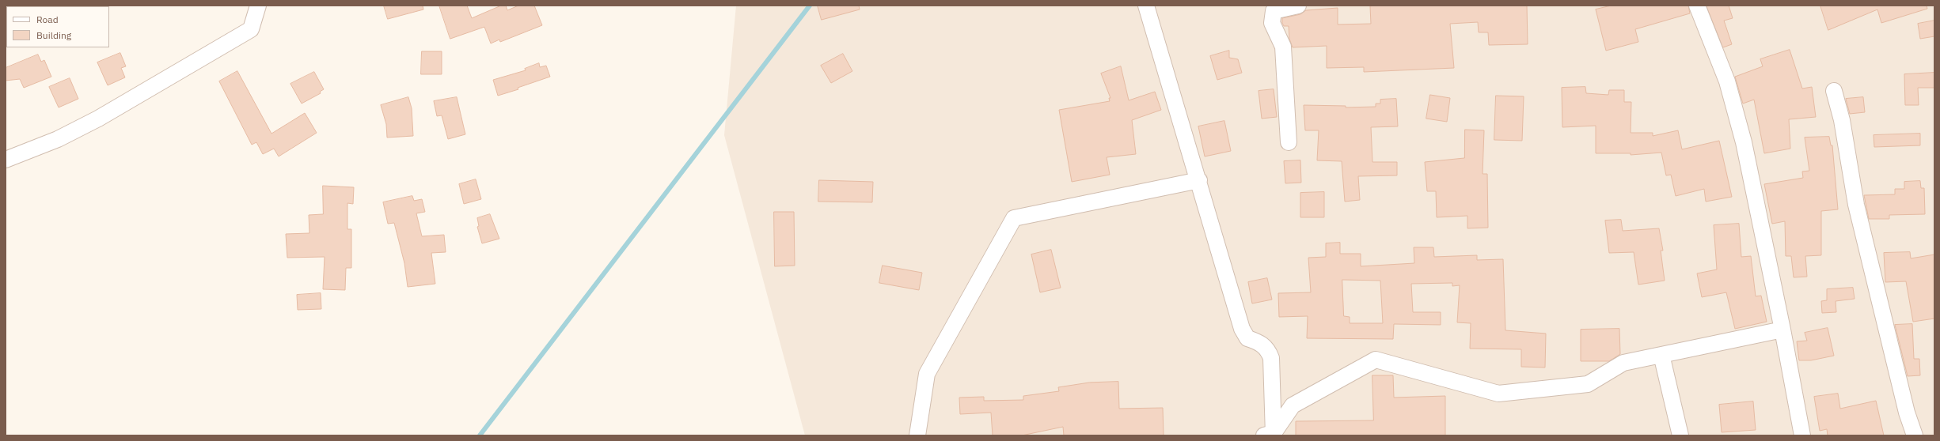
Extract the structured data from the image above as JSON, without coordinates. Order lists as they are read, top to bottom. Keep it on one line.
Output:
{"legend":["Road","Building"]}
